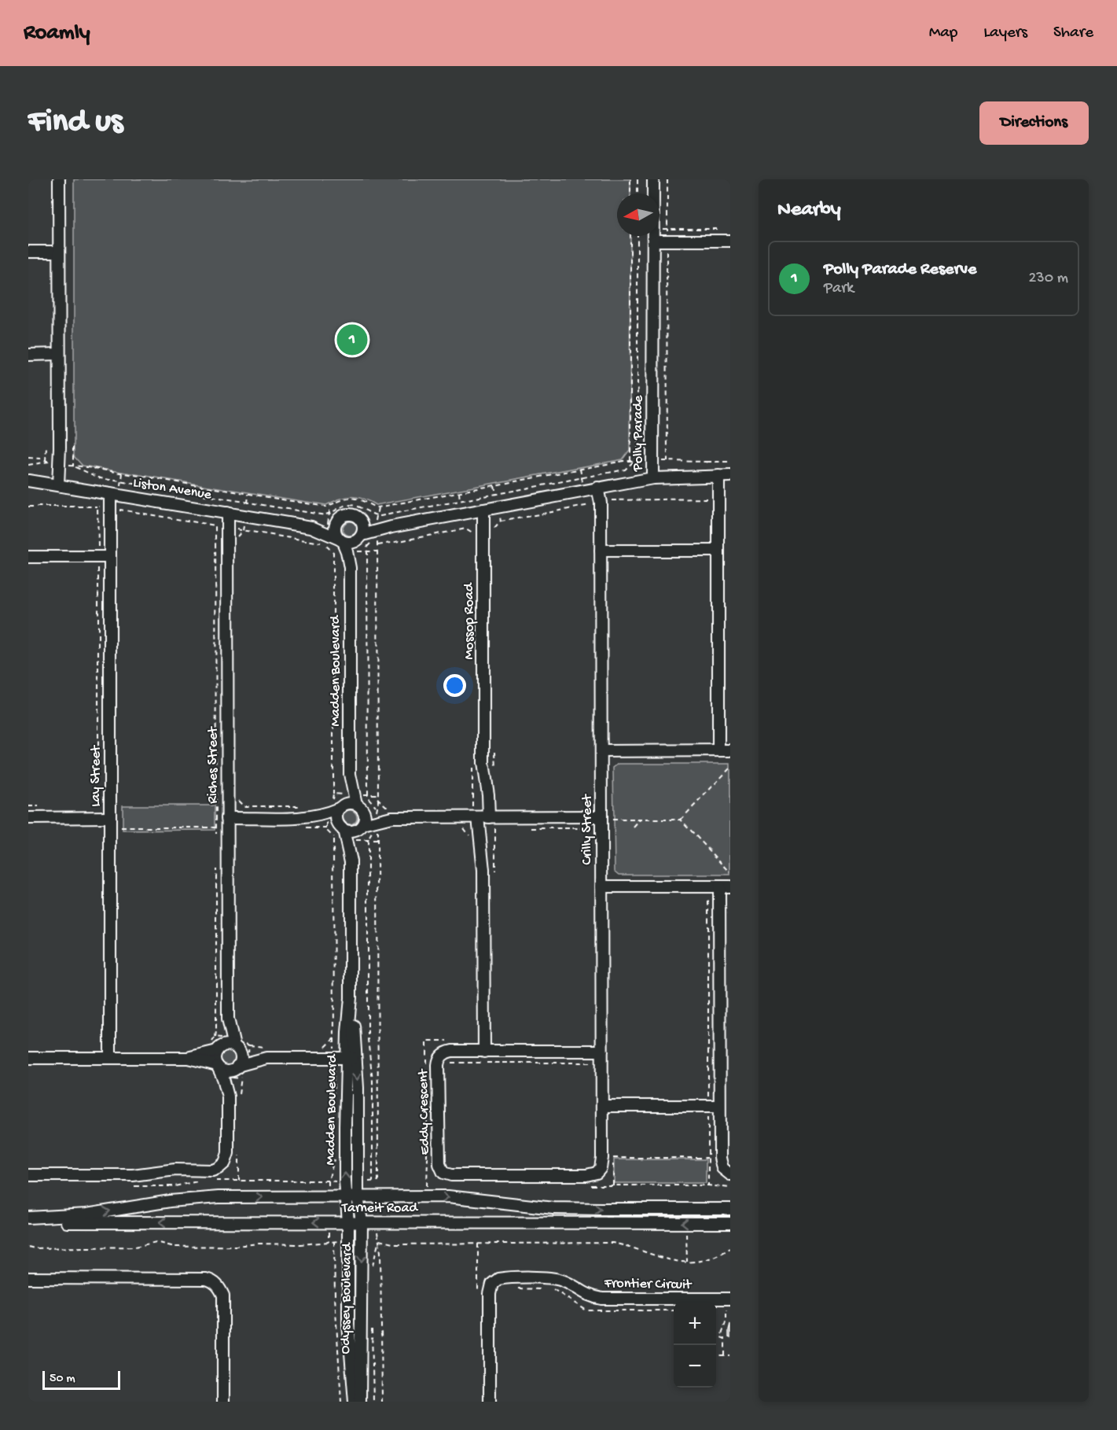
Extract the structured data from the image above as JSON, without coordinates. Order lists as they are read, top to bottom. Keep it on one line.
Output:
{"streets":{"street":["Polly Parade","Liston Avenue","Mossop Road","Madden Boulevard","Riches Street","Lay Street","Crilly Street","Eddy Crescent","Tarneit Road","Frontier Circuit","Odyssey Boulevard"]},"crossings":[["Polly Parade","Liston Avenue"],["Polly Parade","Mossop Road"],["Polly Parade","Madden Boulevard"],["Polly Parade","Crilly Street"],["Liston Avenue","Madden Boulevard"],["Liston Avenue","Riches Street"],["Liston Avenue","Lay Street"],["Mossop Road","Eddy Crescent"],["Madden Boulevard","Tarneit Road"],["Madden Boulevard","Odyssey Boulevard"],["Crilly Street","Eddy Crescent"],["Tarneit Road","Odyssey Boulevard"]],"scale_bar":"50 m","north":"left","page":{"header":"Roamly","nav":["Map","Layers","Share"],"buttons":"Directions","title":"Find us","heading":"Nearby","list":[{"mark":"1","name":"Polly Parade Reserve","note":"Park","value":"230 m"}],"pins":"1","map_buttons":["+","−"],"scale":"50 m"}}
